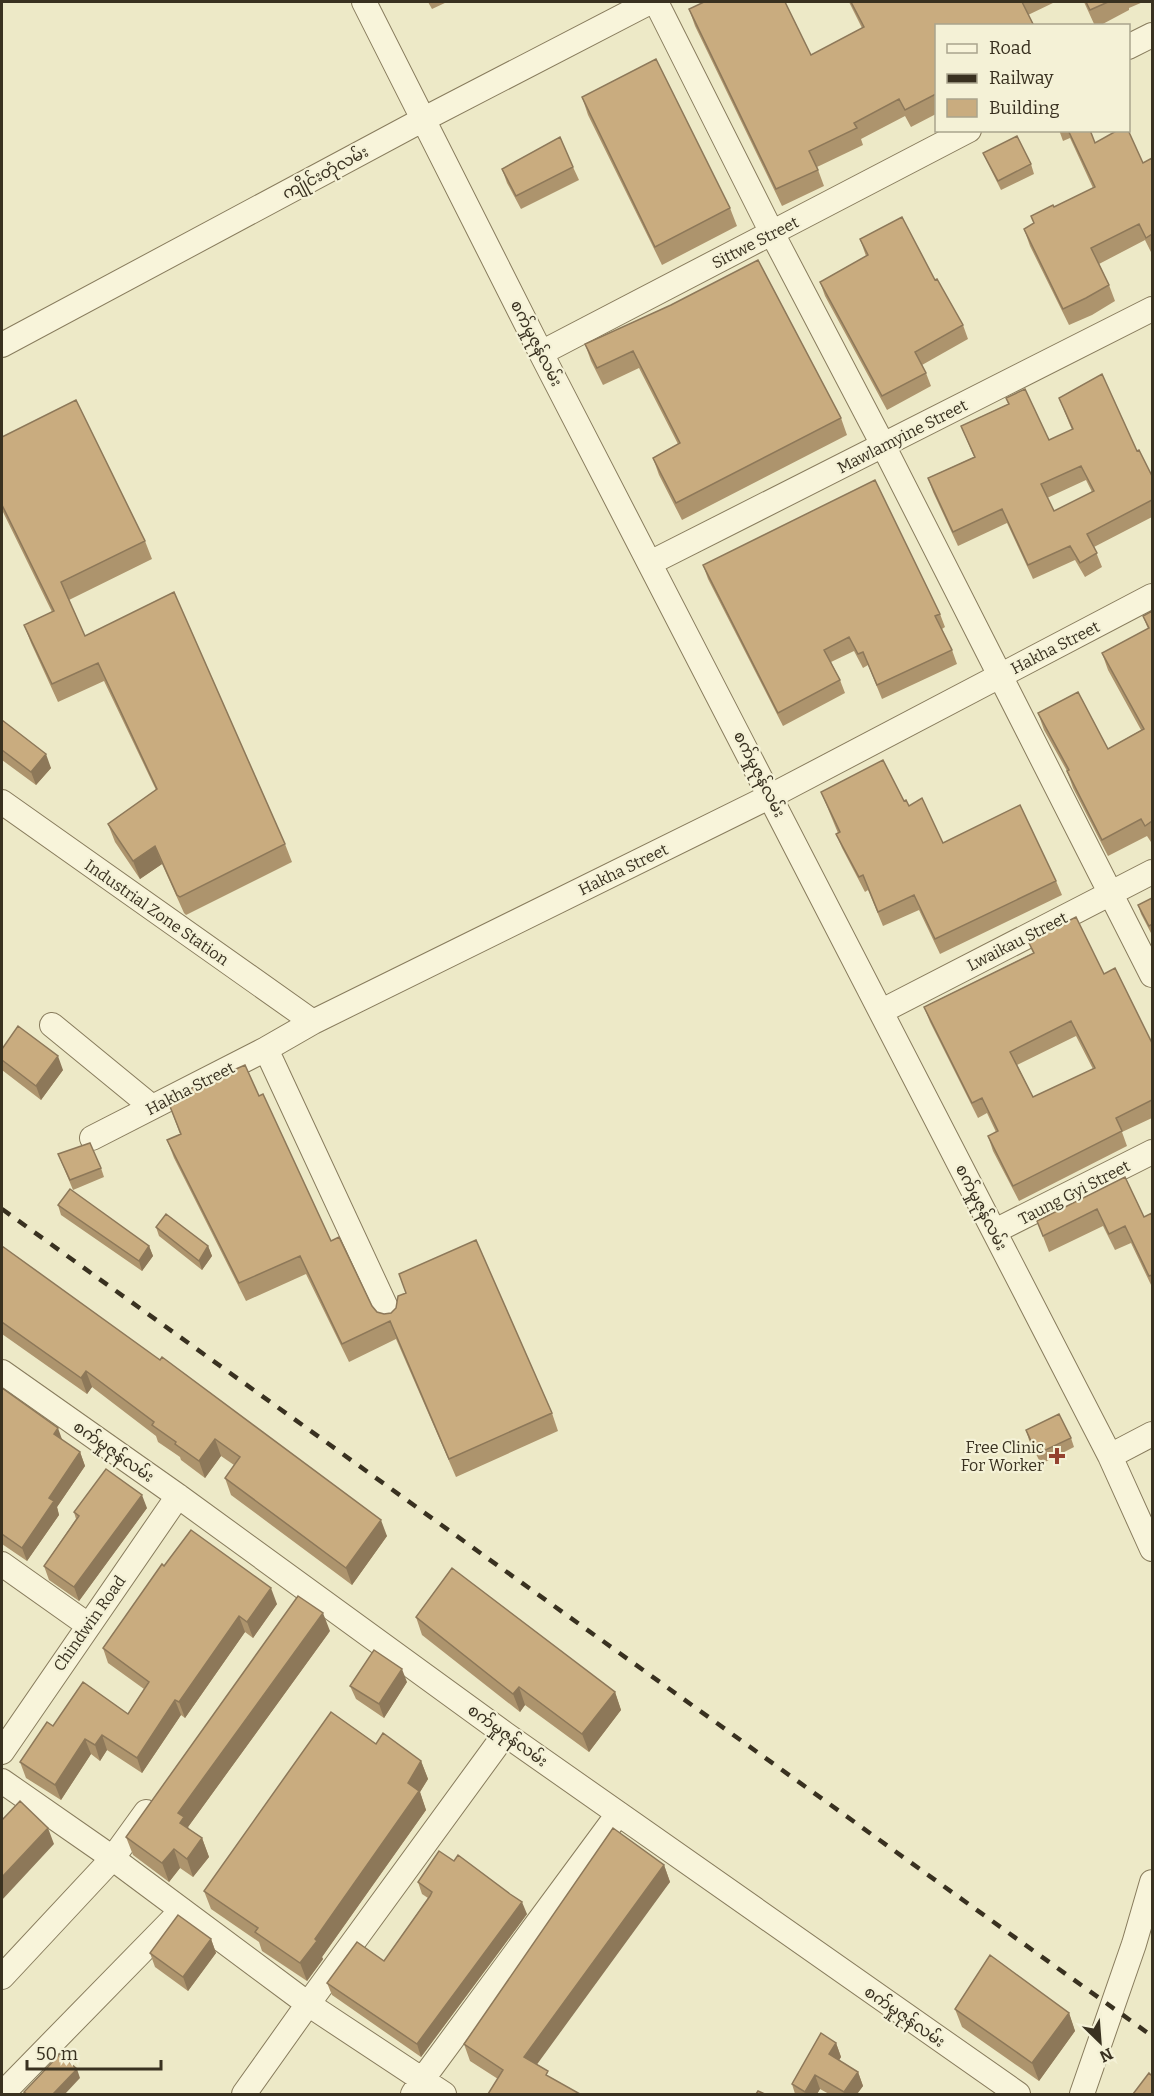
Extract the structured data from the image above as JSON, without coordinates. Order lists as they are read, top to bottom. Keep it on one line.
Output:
{"streets":{"street":["ကျိုင်းတုံလမ်း","Sittwe Street","စက်မှုဇုန်လမ်း","Mawlamyine Street","Hakha Street","Industrial Zone Station","Lwaikau Street","Taung Gyi Street","Chindwin Road"]},"crossings":[["ကျိုင်းတုံလမ်း","စက်မှုဇုန်လမ်း"],["Sittwe Street","စက်မှုဇုန်လမ်း"],["စက်မှုဇုန်လမ်း","Mawlamyine Street"],["စက်မှုဇုန်လမ်း","Hakha Street"],["စက်မှုဇုန်လမ်း","Lwaikau Street"],["စက်မှုဇုန်လမ်း","Taung Gyi Street"],["စက်မှုဇုန်လမ်း","Chindwin Road"],["Hakha Street","Industrial Zone Station"]],"places":{"health":["Free Clinic For Worker"]},"legend":["Road","Railway","Building"],"scale_bar":"50 m","north":"bottom right"}
